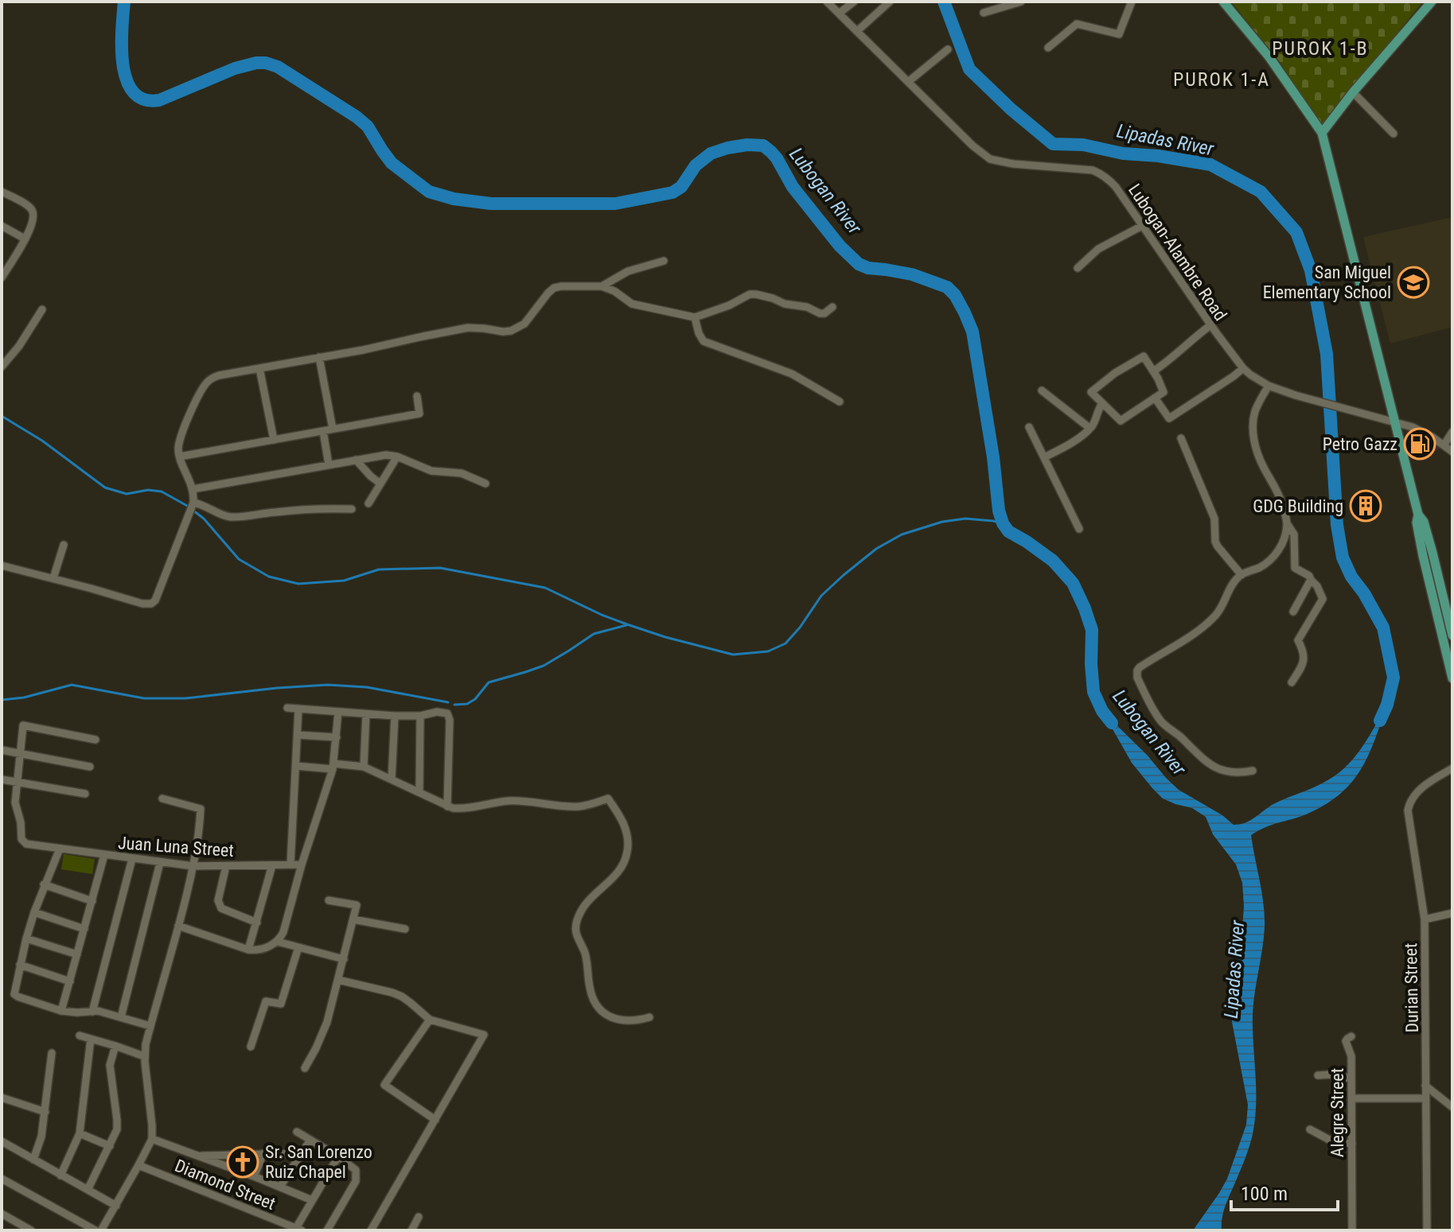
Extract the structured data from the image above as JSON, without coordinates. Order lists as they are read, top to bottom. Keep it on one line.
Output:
{"streets":{"street":["Lubogan-Alambre Road","Juan Luna Street","Durian Street","Alegre Street","Diamond Street"]},"districts":["PUROK 1-B","PUROK 1-A"],"water":["Lipadas River","Lubogan River"],"places":{"school or university":["San Miguel Elementary School"],"fuel station":["Petro Gazz"],"building":["GDG Building"],"church":["Sr. San Lorenzo Ruiz Chapel"]},"scale_bar":"100 m"}
